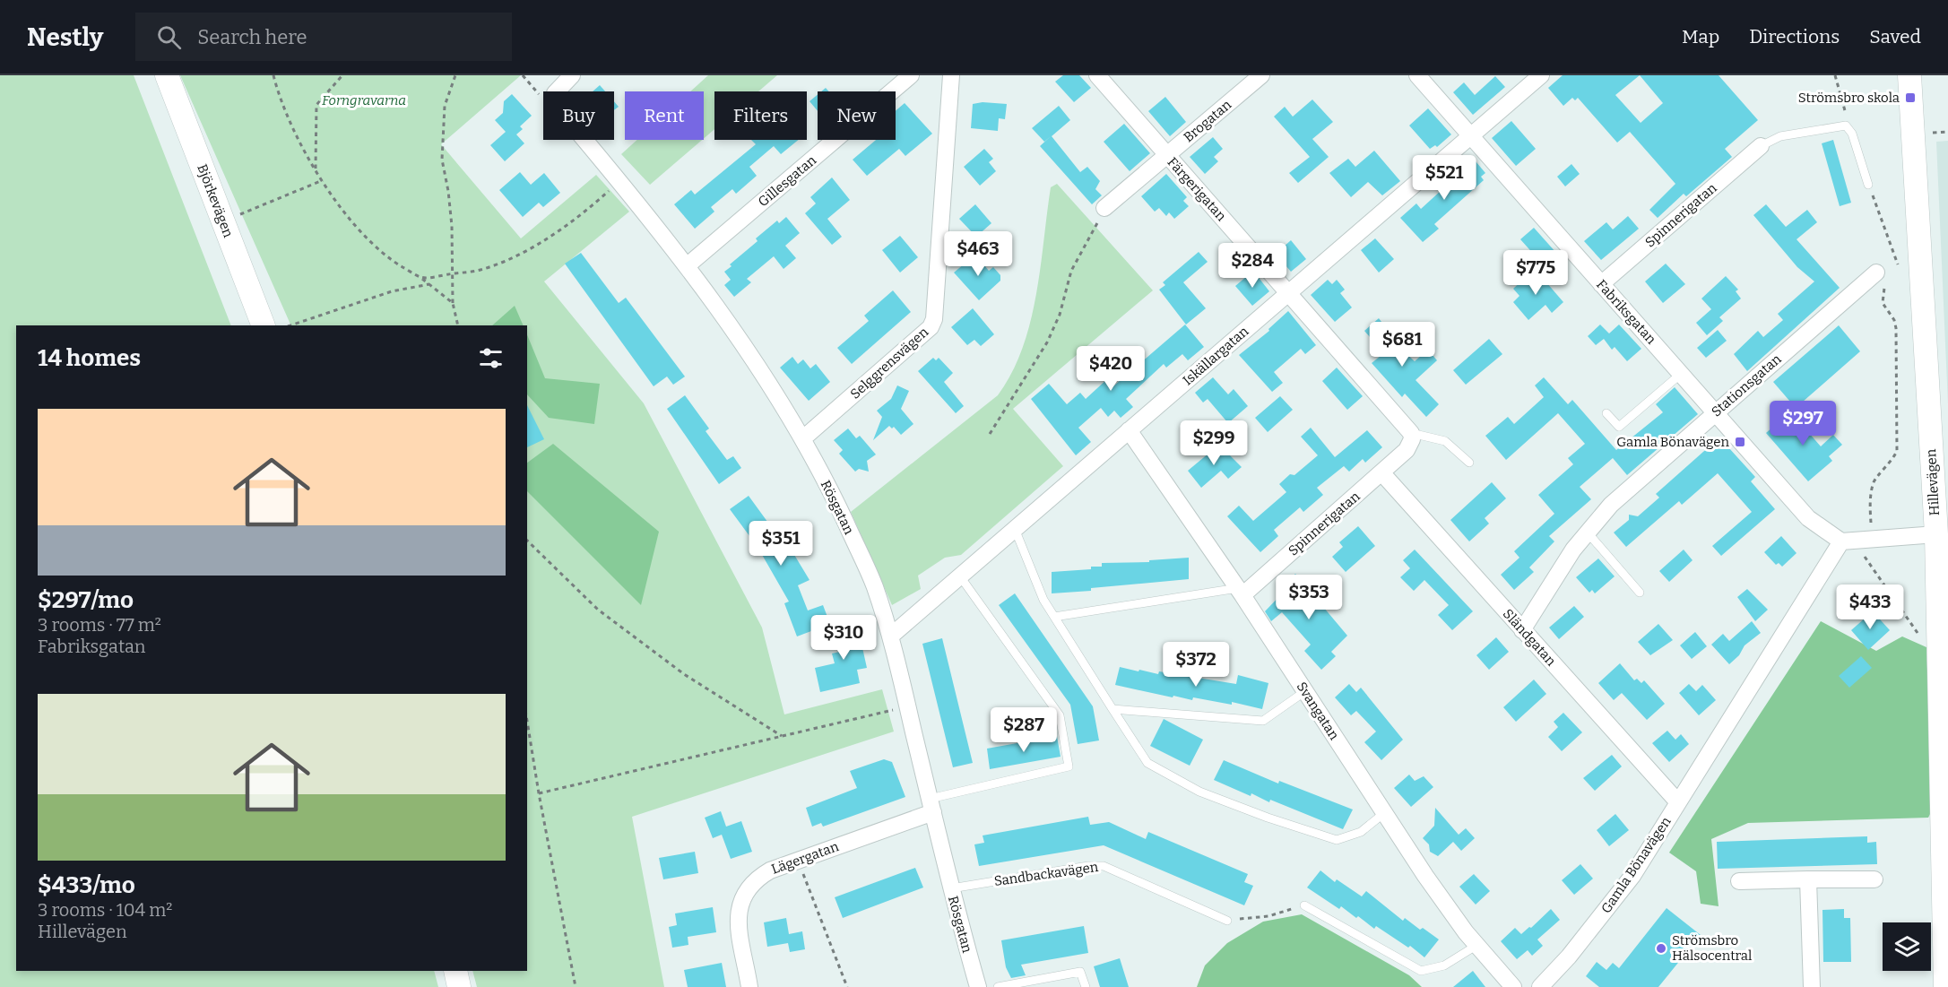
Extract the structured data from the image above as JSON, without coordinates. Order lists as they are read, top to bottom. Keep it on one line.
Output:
{"streets":{"street":["Brogatan","Gillesgatan","Färgerigatan","Björkevägen","Spinnerigatan","Fabriksgatan","Iskällargatan","Selggrensvägen","Stationsgatan","Hillevägen","Rösgatan","Sländgatan","Svangatan","Lägergatan","Gamla Bönavägen"],"lane":["Sandbackavägen"]},"crossings":[["Brogatan","Färgerigatan"],["Gillesgatan","Rösgatan"],["Färgerigatan","Iskällargatan"],["Spinnerigatan","Fabriksgatan"],["Spinnerigatan","Sländgatan"],["Spinnerigatan","Svangatan"],["Fabriksgatan","Iskällargatan"],["Fabriksgatan","Stationsgatan"],["Fabriksgatan","Gamla Bönavägen"],["Iskällargatan","Rösgatan"],["Iskällargatan","Svangatan"],["Selggrensvägen","Rösgatan"],["Stationsgatan","Sländgatan"],["Rösgatan","Lägergatan"],["Rösgatan","Sandbackavägen"],["Sländgatan","Gamla Bönavägen"]],"parks":["Forngravarna"],"places":{"transit":["Strömsbro skola","Gamla Bönavägen"],"other":["Strömsbro Hälsocentral"]},"page":{"header":"Nestly","search":"Search here","nav":["Map","Directions","Saved"],"chip":["Buy","Rent","Filters","New"],"price":["$521","$463","$284","$775","$681","$420","$297","$299","$351","$353","$433","$310","$372","$287"],"heading":"14 homes","list":[{"name":"$297/mo","note":"3 rooms · 77 m² · Fabriksgatan"},{"name":"$433/mo","note":"3 rooms · 104 m² · Hillevägen"}]}}
